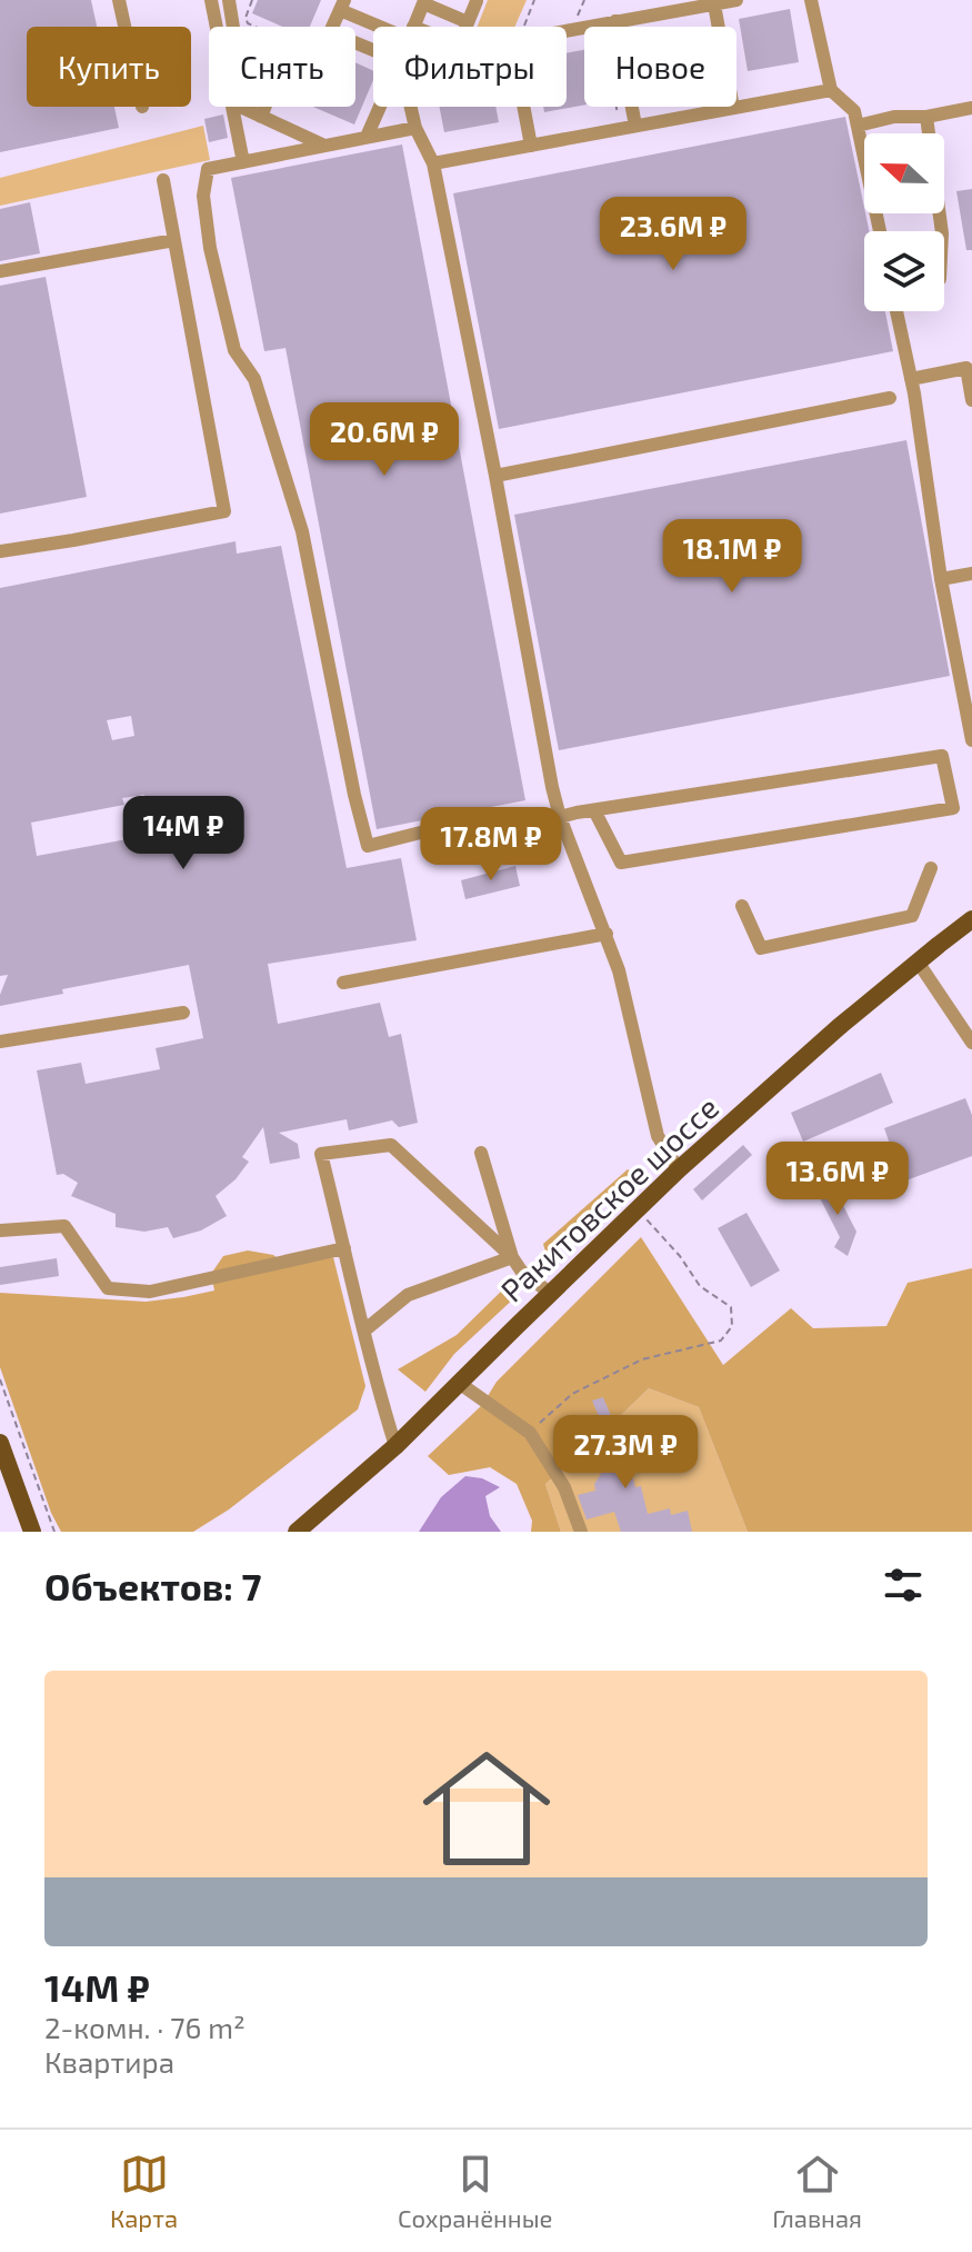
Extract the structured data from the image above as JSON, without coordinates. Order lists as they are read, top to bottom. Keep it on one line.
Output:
{"streets":{"main road":["Ракитовское шоссе"]},"north":"left","page":{"chip":["Купить","Снять","Фильтры","Новое"],"price":["23.6M ₽","20.6M ₽","18.1M ₽","14M ₽","17.8M ₽","13.6M ₽","27.3M ₽"],"heading":"Объектов: 7","list":[{"name":"14M ₽","note":"2-комн. · 76 m² · Квартира"}],"tabs":["Карта","Сохранённые","Главная"]}}
